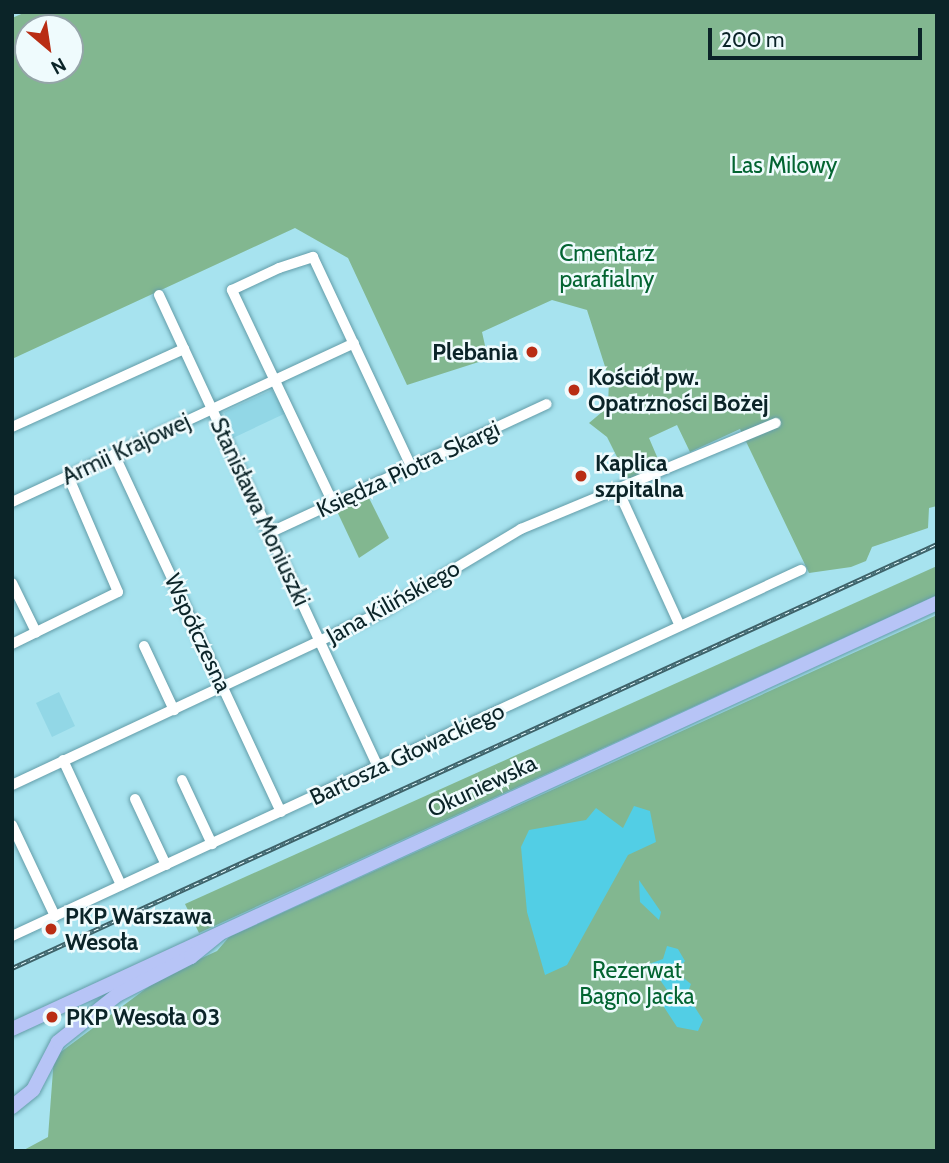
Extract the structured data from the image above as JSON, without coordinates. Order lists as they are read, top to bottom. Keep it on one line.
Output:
{"streets":{"main road":["Okuniewska"],"street":["Armii Krajowej","Księdza Piotra Skargi","Stanisława Moniuszki","Jana Kilińskiego","Współczesna","Bartosza Głowackiego"]},"crossings":[["Armii Krajowej","Stanisława Moniuszki"],["Armii Krajowej","Współczesna"],["Księdza Piotra Skargi","Stanisława Moniuszki"],["Stanisława Moniuszki","Jana Kilińskiego"],["Stanisława Moniuszki","Bartosza Głowackiego"],["Jana Kilińskiego","Współczesna"],["Współczesna","Bartosza Głowackiego"]],"parks":["Las Milowy","Cmentarz parafialny","Rezerwat Bagno Jacka"],"places":["Plebania","Kościół pw. Opatrzności Bożej","Kaplica szpitalna","PKP Warszawa Wesoła","PKP Wesoła 03"],"scale_bar":"200 m","north":"bottom right"}
